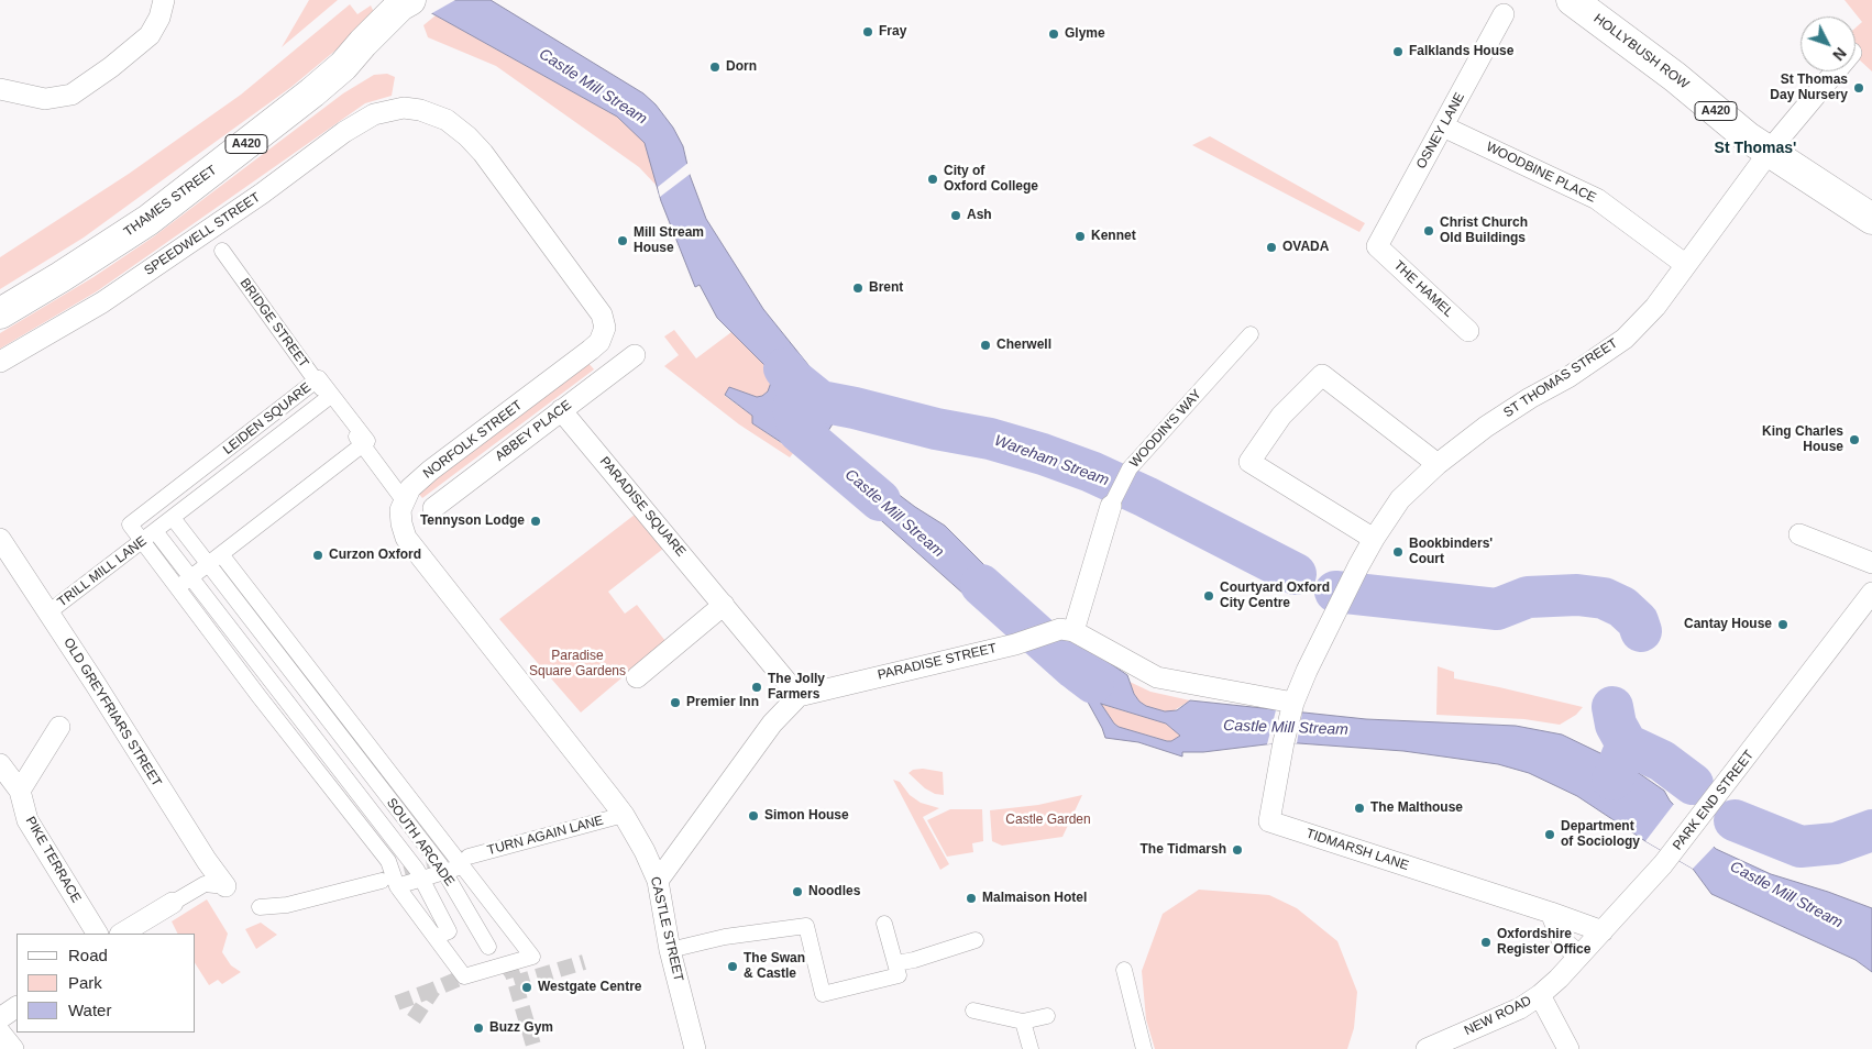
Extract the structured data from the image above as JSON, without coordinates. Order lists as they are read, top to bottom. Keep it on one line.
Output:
{"streets":{"main road":["HOLLYBUSH ROW","A420","THAMES STREET"],"street":["OSNEY LANE","WOODBINE PLACE","SPEEDWELL STREET","THE HAMEL","BRIDGE STREET","ST THOMAS STREET","LEIDEN SQUARE","WOODIN'S WAY","ABBEY PLACE","NORFOLK STREET","PARADISE SQUARE","TRILL MILL LANE","PARADISE STREET","OLD GREYFRIARS STREET","PARK END STREET","TURN AGAIN LANE","SOUTH ARCADE","TIDMARSH LANE","PIKE TERRACE","CASTLE STREET","NEW ROAD"]},"crossings":[["HOLLYBUSH ROW","ST THOMAS STREET"],["OSNEY LANE","WOODBINE PLACE"],["OSNEY LANE","THE HAMEL"],["WOODBINE PLACE","ST THOMAS STREET"],["SPEEDWELL STREET","NORFOLK STREET"],["BRIDGE STREET","LEIDEN SQUARE"],["BRIDGE STREET","NORFOLK STREET"],["ST THOMAS STREET","TIDMARSH LANE"],["LEIDEN SQUARE","TRILL MILL LANE"],["LEIDEN SQUARE","SOUTH ARCADE"],["WOODIN'S WAY","PARADISE STREET"],["ABBEY PLACE","PARADISE SQUARE"],["PARADISE SQUARE","PARADISE STREET"],["TRILL MILL LANE","OLD GREYFRIARS STREET"],["TRILL MILL LANE","SOUTH ARCADE"],["PARK END STREET","TIDMARSH LANE"],["PARK END STREET","NEW ROAD"],["TURN AGAIN LANE","SOUTH ARCADE"],["TURN AGAIN LANE","CASTLE STREET"]],"districts":["St Thomas'"],"water":["Castle Mill Stream","Wareham Stream"],"parks":["Paradise Square Gardens","Castle Garden"],"places":["Fray","Glyme","Falklands House","Dorn","St Thomas Day Nursery","City of Oxford College","Ash","Christ Church Old Buildings","Kennet","Mill Stream House","OVADA","Brent","Cherwell","King Charles House","Tennyson Lodge","Bookbinders' Court","Curzon Oxford","Courtyard Oxford City Centre","Cantay House","The Jolly Farmers","Premier Inn","The Malthouse","Simon House","Department of Sociology","The Tidmarsh","Noodles","Malmaison Hotel","Oxfordshire Register Office","The Swan & Castle","Westgate Centre","Buzz Gym"],"legend":["Road","Park","Water"],"north":"bottom right"}
